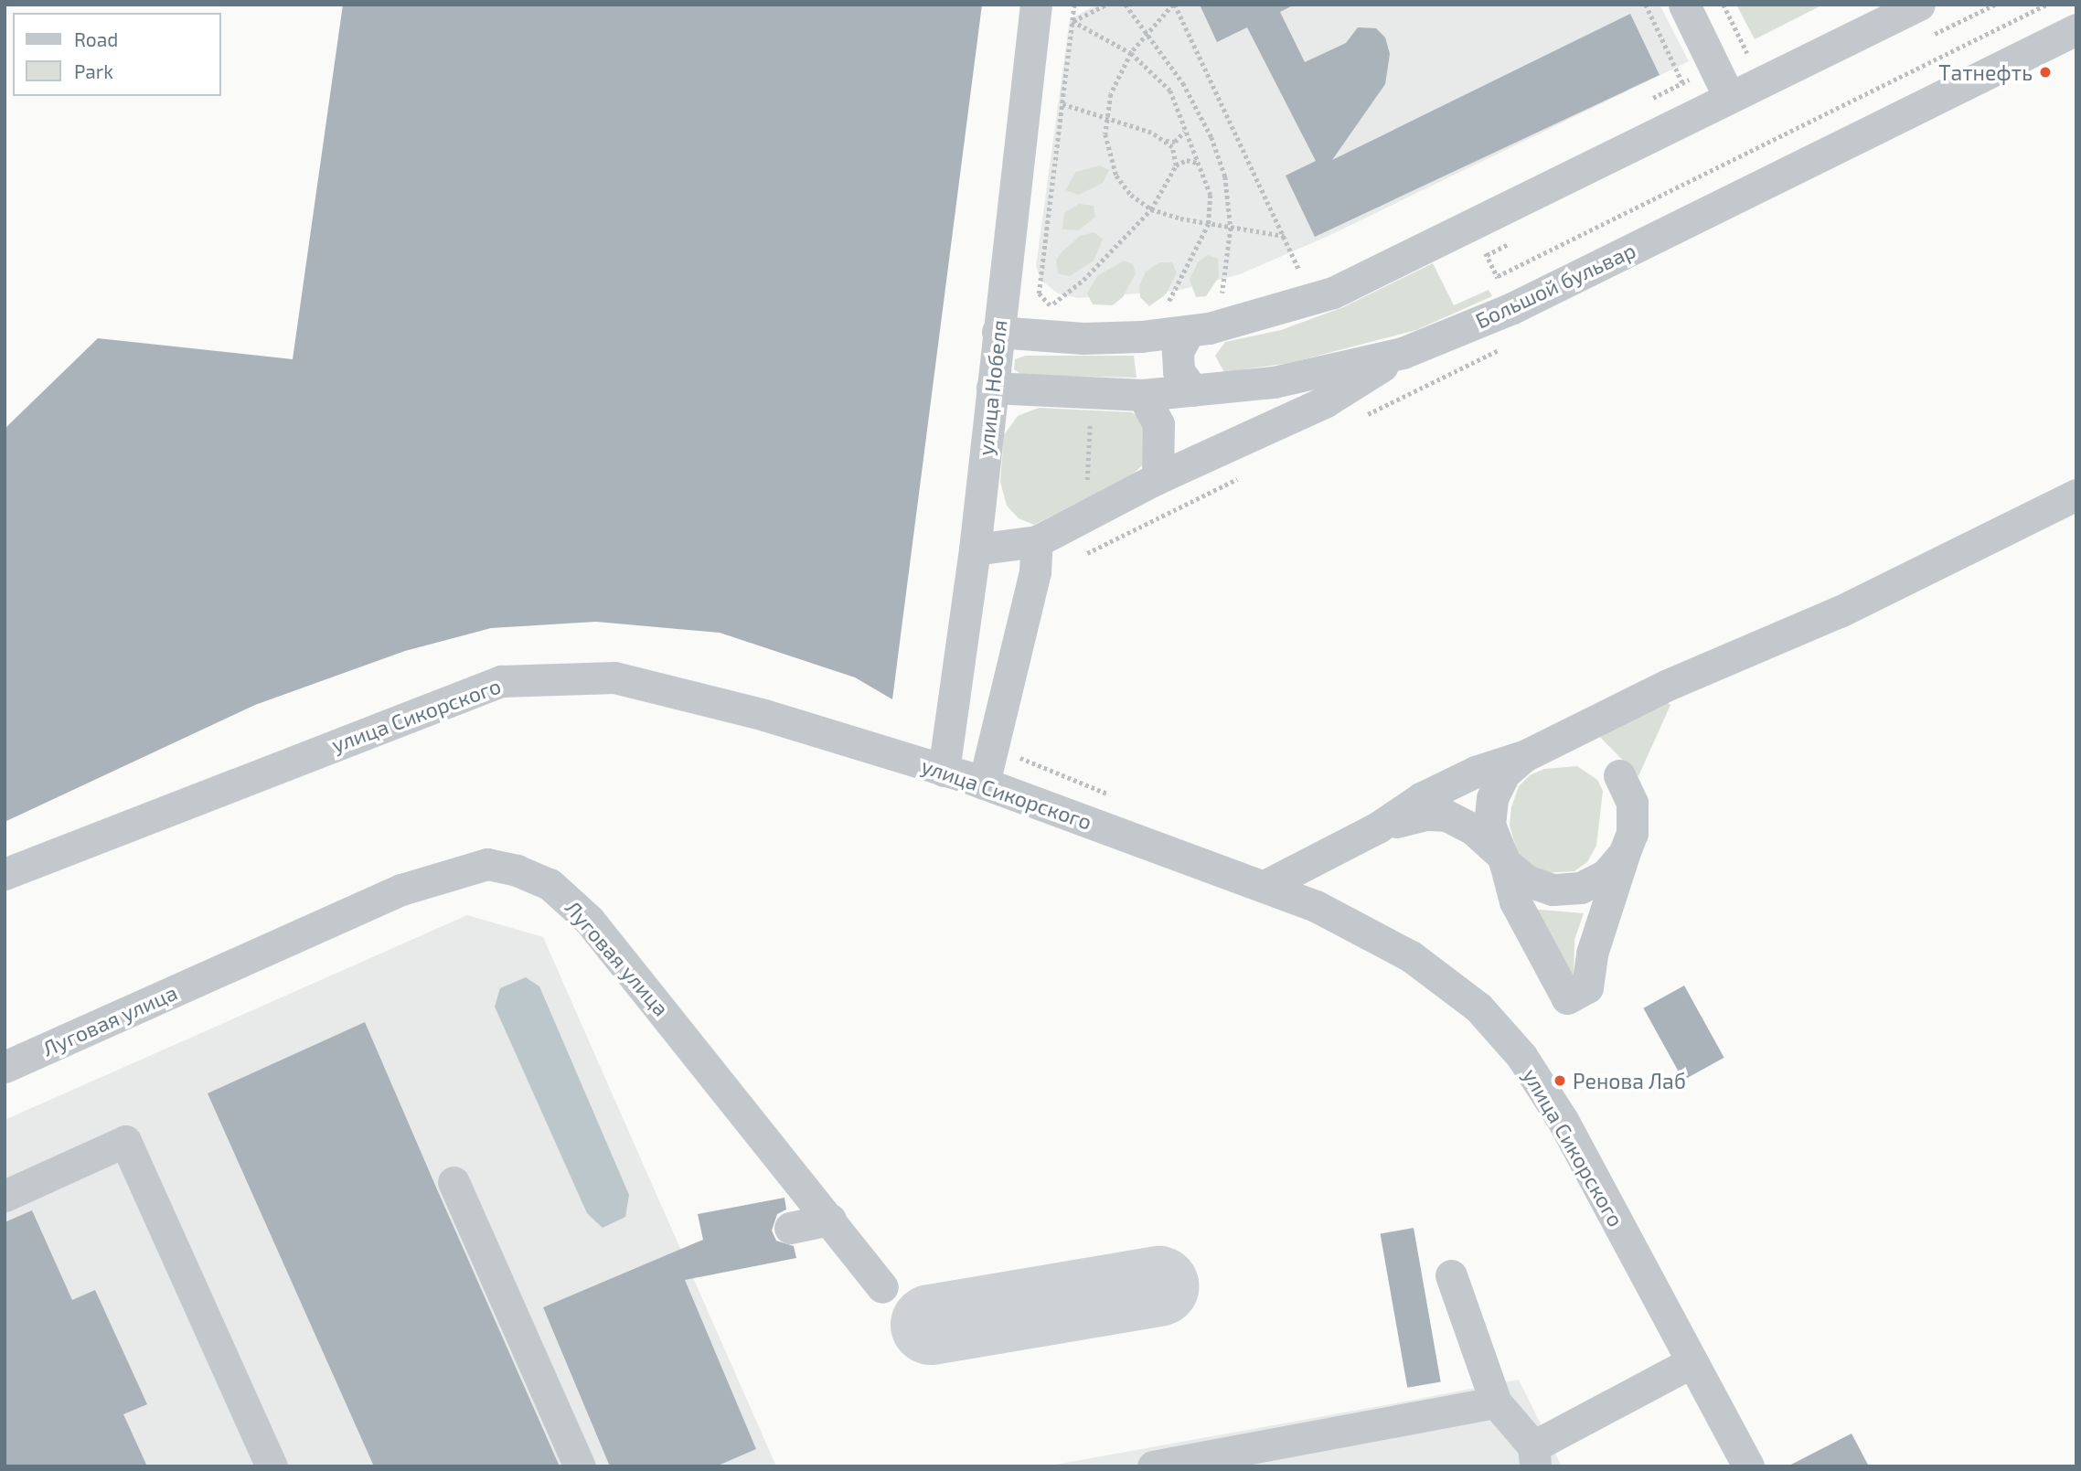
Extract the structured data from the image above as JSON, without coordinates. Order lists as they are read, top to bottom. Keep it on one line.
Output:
{"streets":{"street":["Большой бульвар","улица Нобеля","улица Сикорского","Луговая улица"]},"crossings":[["Большой бульвар","улица Нобеля"],["улица Нобеля","улица Сикорского"]],"places":["Татнефть","Ренова Лаб"],"legend":["Road","Park"]}
